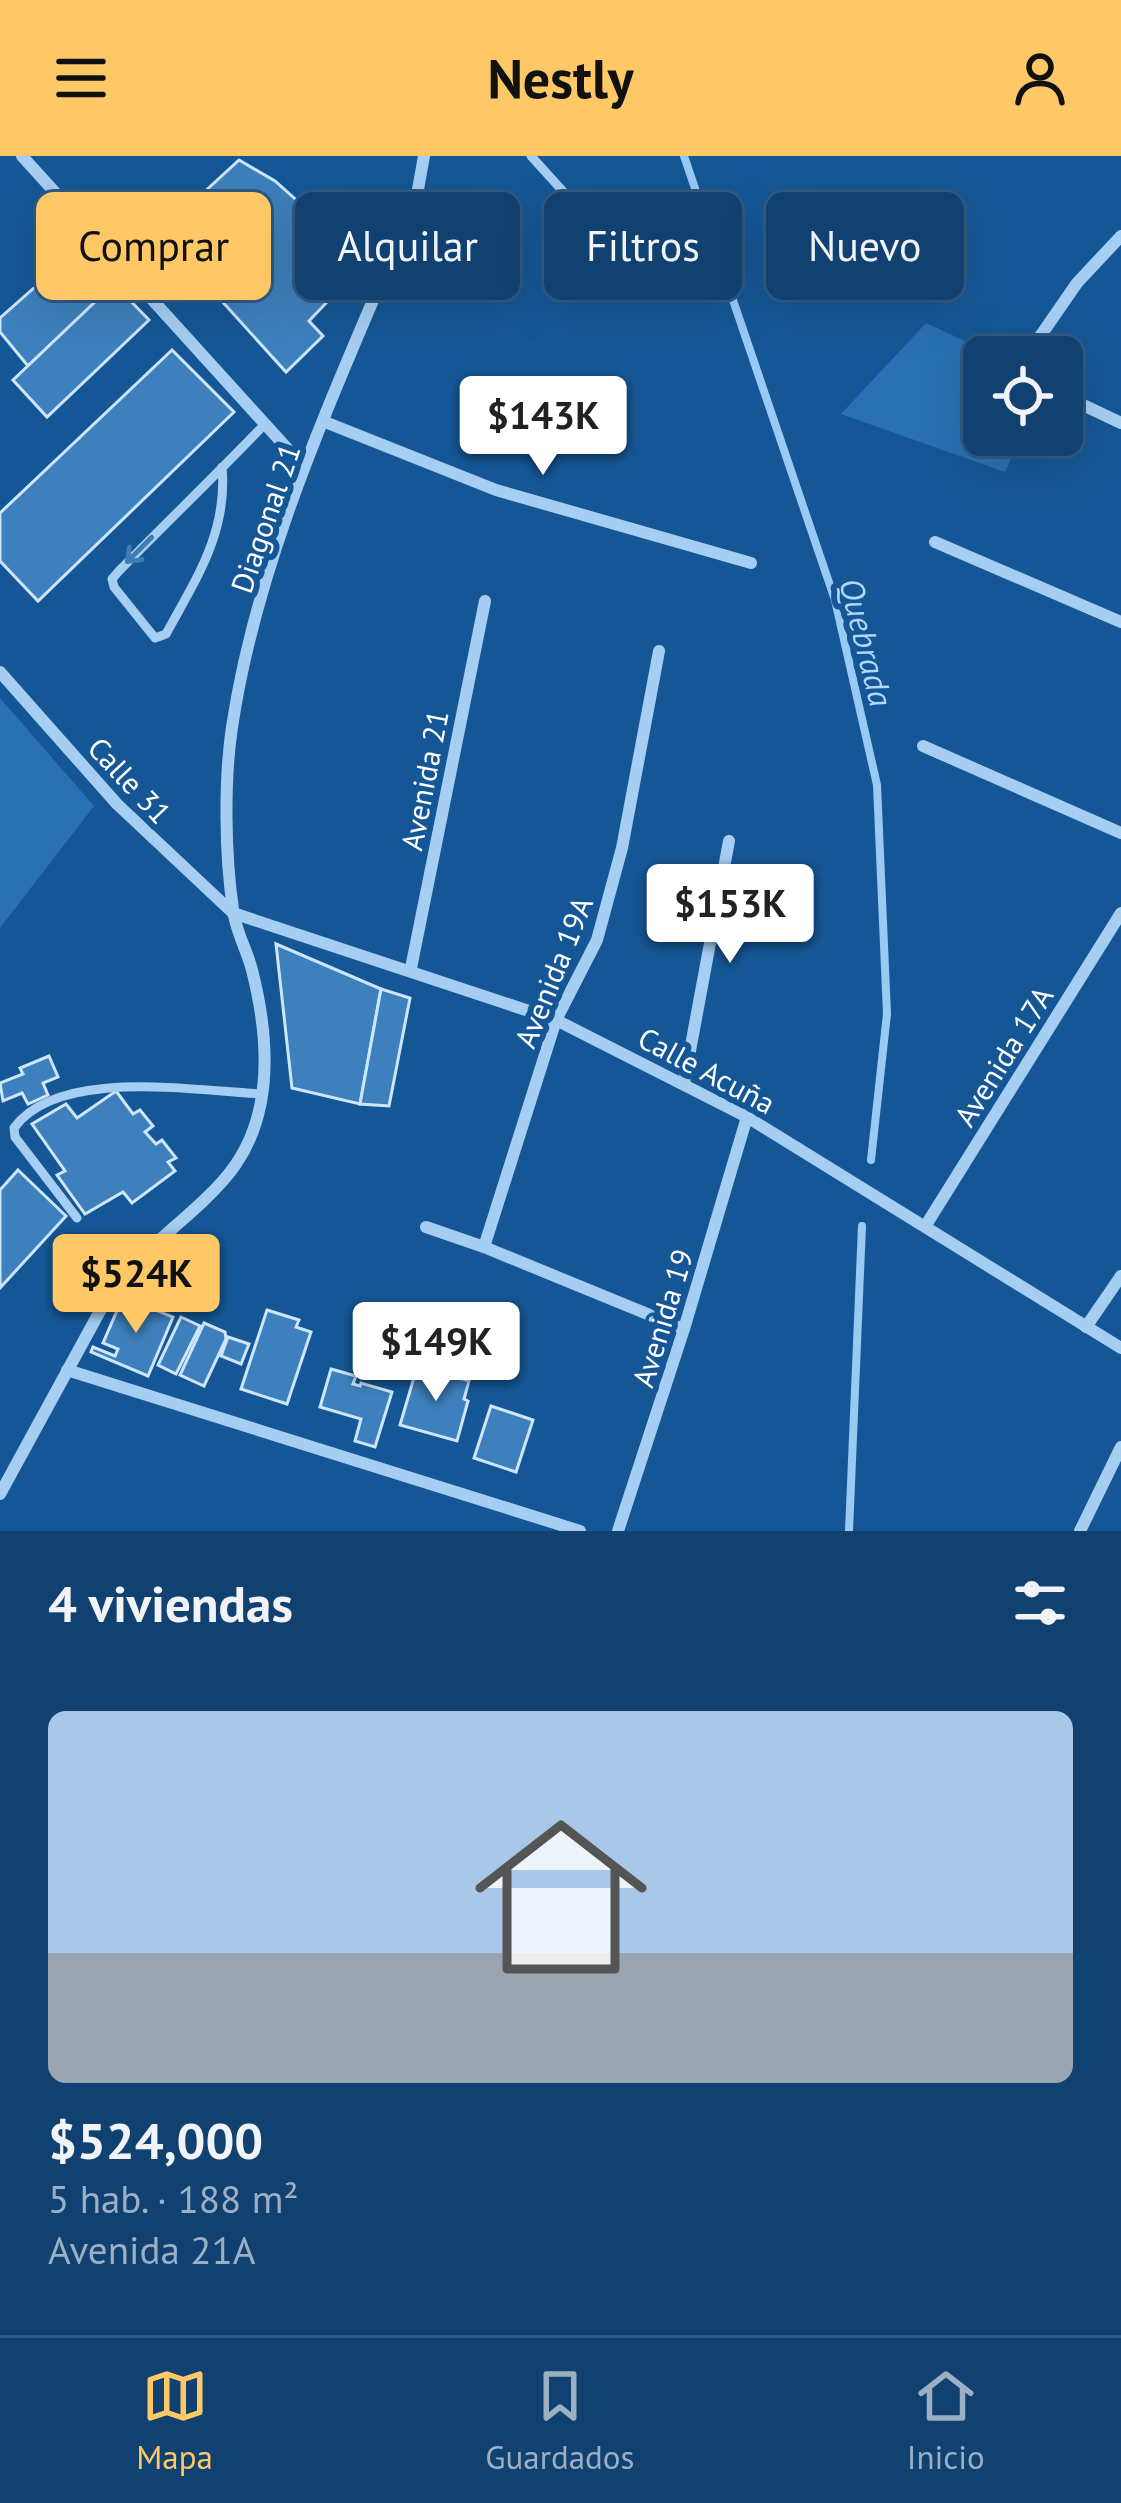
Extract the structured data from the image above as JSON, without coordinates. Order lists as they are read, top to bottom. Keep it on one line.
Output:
{"streets":{"street":["Diagonal 21","Calle 31","Avenida 21","Avenida 19A","Avenida 17A","Calle Acuña","Avenida 19"]},"crossings":[["Diagonal 21","Calle 31"],["Diagonal 21","Calle Acuña"],["Calle 31","Calle Acuña"],["Avenida 21","Calle Acuña"],["Avenida 19A","Calle Acuña"],["Avenida 17A","Calle Acuña"],["Calle Acuña","Avenida 19"]],"water":["Quebrada"],"page":{"header":"Nestly","chip":["Comprar","Alquilar","Filtros","Nuevo"],"price":["$143K","$153K","$524K","$149K"],"heading":"4 viviendas","list":[{"name":"$524,000","note":"5 hab. · 188 m² · Avenida 21A"}],"tabs":["Mapa","Guardados","Inicio"]}}
